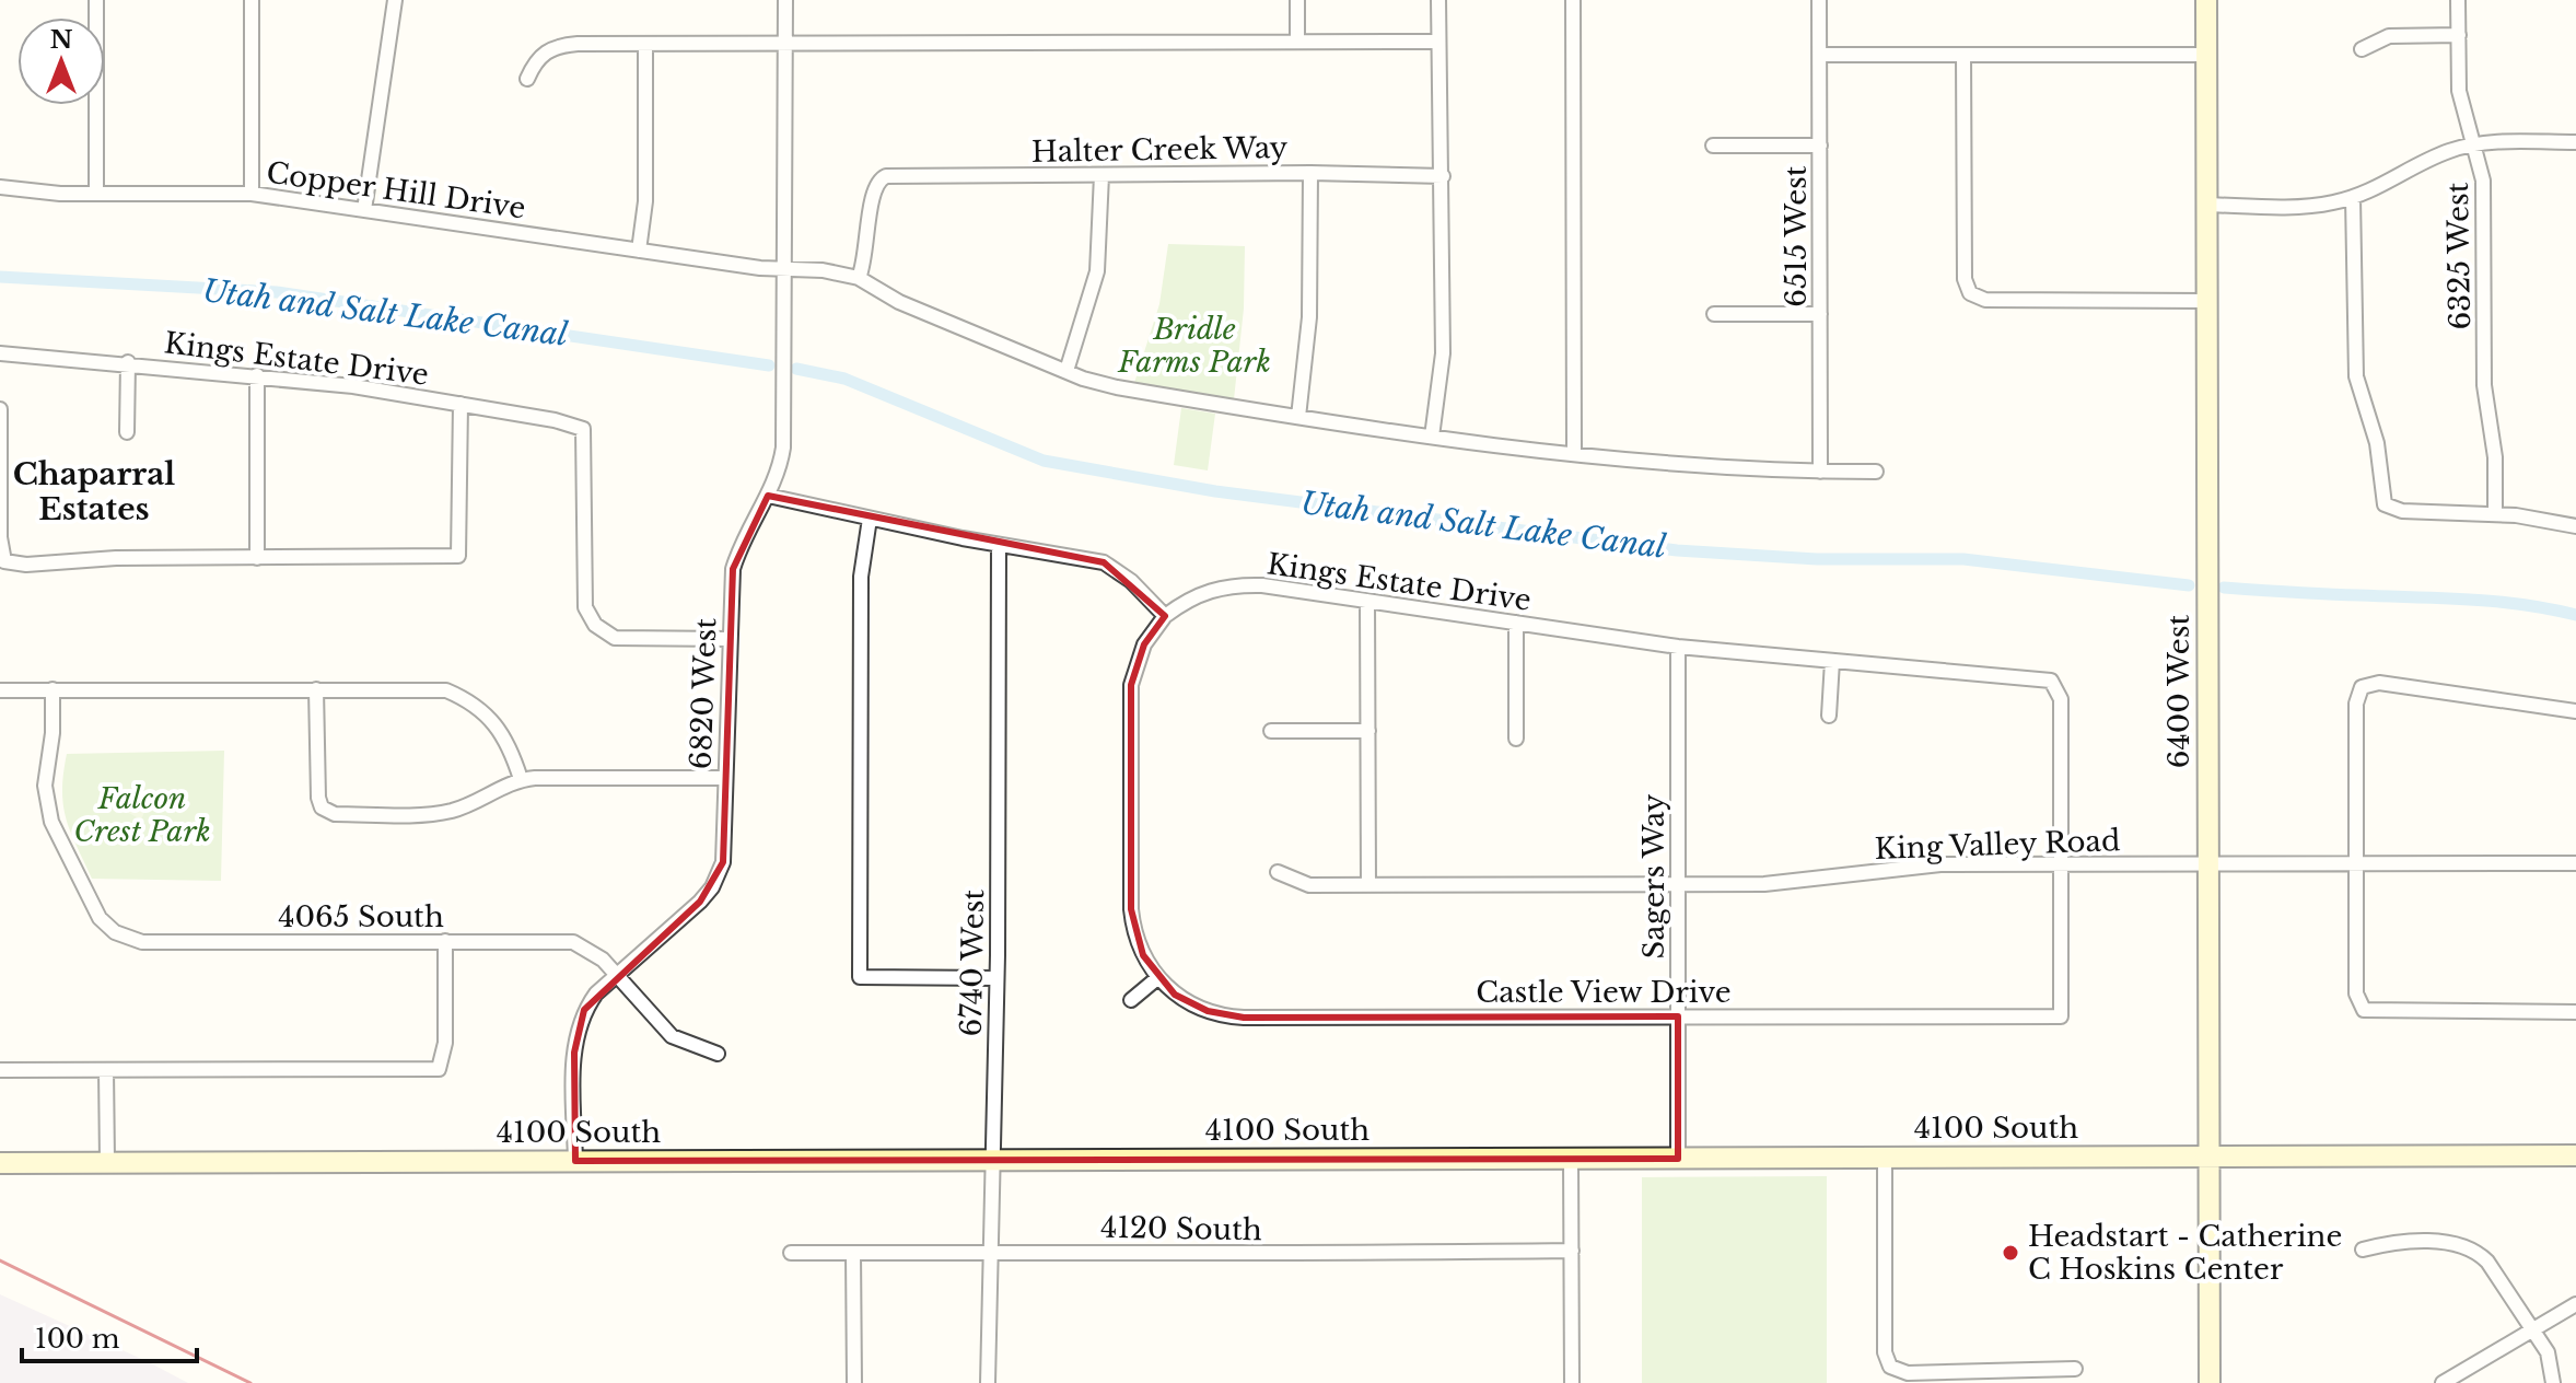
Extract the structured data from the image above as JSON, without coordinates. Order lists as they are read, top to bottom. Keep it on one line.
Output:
{"streets":{"main road":["6400 West","4100 South"],"street":["Halter Creek Way","Copper Hill Drive","6515 West","6325 West","Kings Estate Drive","6820 West","King Valley Road","Sagers Way","4065 South","6740 West","Castle View Drive","4120 South"]},"crossings":[["Halter Creek Way","Copper Hill Drive"],["Copper Hill Drive","6820 West"],["Kings Estate Drive","6820 West"],["Kings Estate Drive","King Valley Road"],["Kings Estate Drive","Sagers Way"],["Kings Estate Drive","Castle View Drive"],["6400 West","King Valley Road"],["6400 West","4100 South"],["6820 West","4065 South"],["6820 West","4100 South"],["King Valley Road","Sagers Way"],["King Valley Road","Castle View Drive"],["Sagers Way","Castle View Drive"],["Sagers Way","4100 South"],["6740 West","4100 South"],["6740 West","4120 South"]],"districts":["Chaparral Estates"],"water":["Utah and Salt Lake Canal"],"parks":["Bridle Farms Park","Falcon Crest Park"],"places":["Headstart - Catherine C Hoskins Center"],"scale_bar":"100 m","north":"top"}
